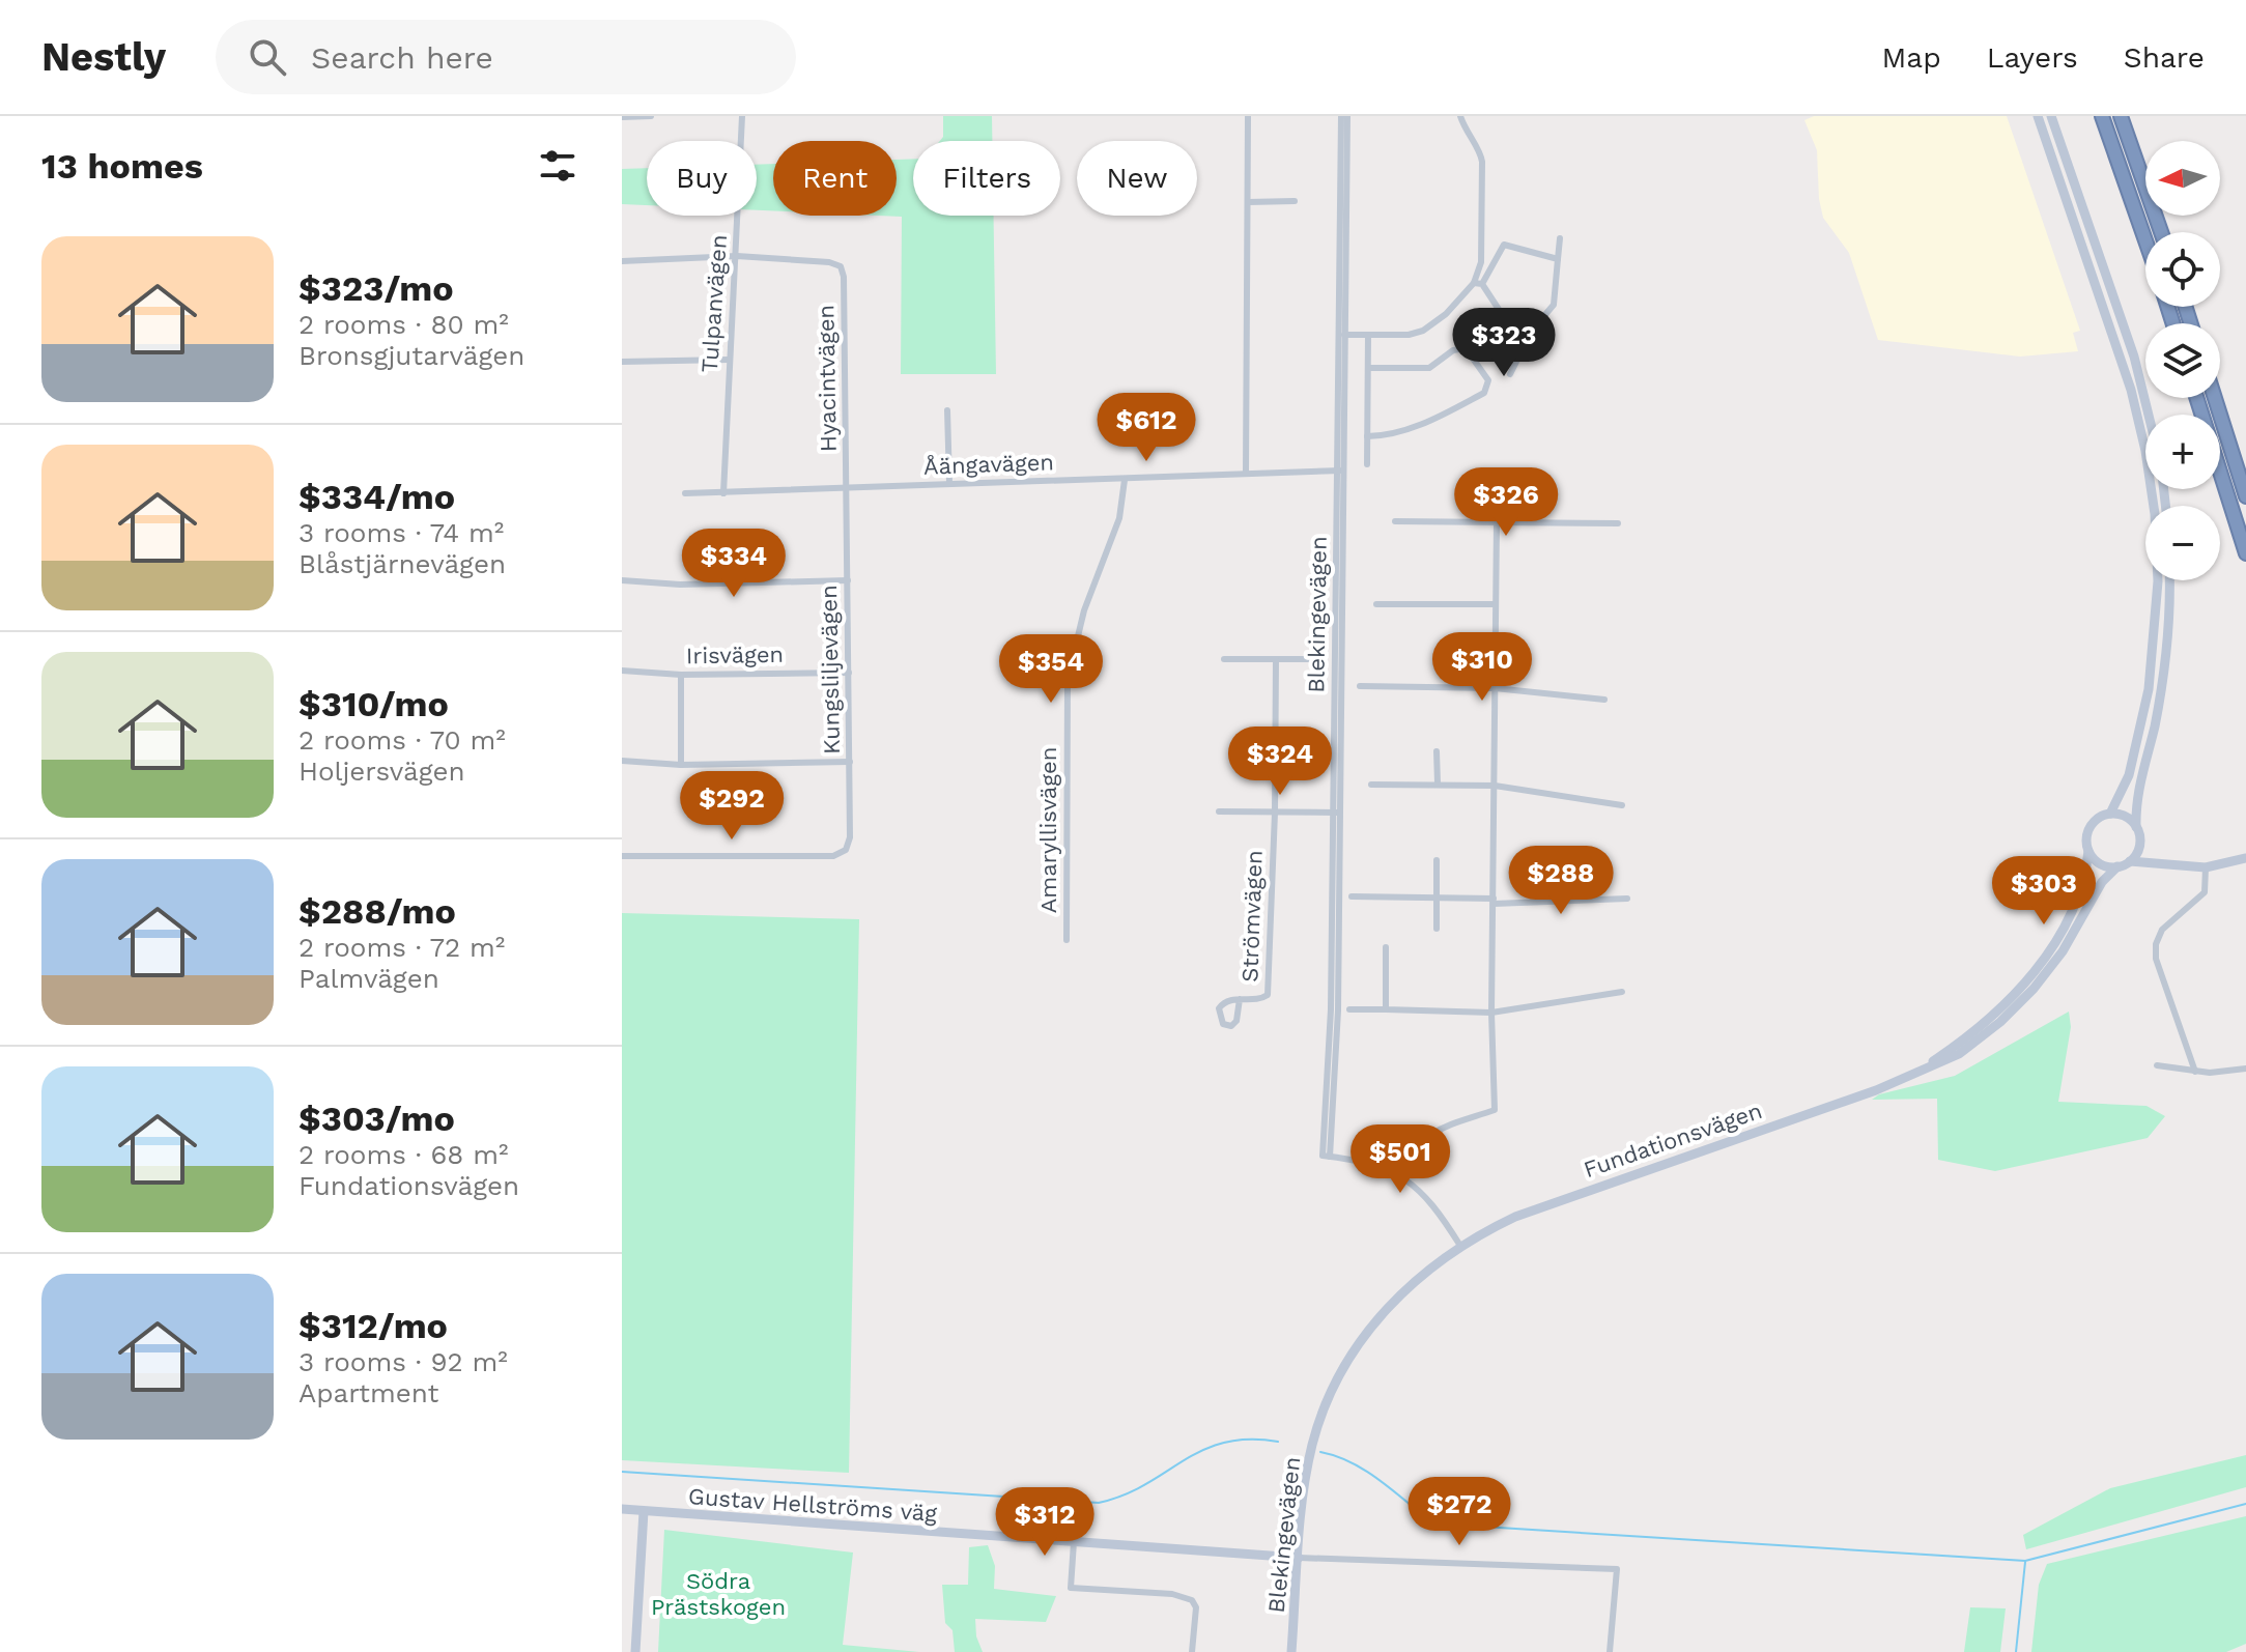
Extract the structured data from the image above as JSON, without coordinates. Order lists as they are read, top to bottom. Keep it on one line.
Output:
{"streets":{"main road":["Blekingevägen","Fundationsvägen","Gustav Hellströms väg"],"street":["Tulpanvägen","Hyacintvägen","Åängavägen","Irisvägen","Kungsliljevägen","Amaryllisvägen","Strömvägen"]},"crossings":[["Tulpanvägen","Hyacintvägen"],["Tulpanvägen","Åängavägen"],["Hyacintvägen","Åängavägen"],["Hyacintvägen","Kungsliljevägen"],["Åängavägen","Blekingevägen"],["Åängavägen","Kungsliljevägen"],["Åängavägen","Amaryllisvägen"],["Blekingevägen","Fundationsvägen"],["Blekingevägen","Gustav Hellströms väg"],["Irisvägen","Kungsliljevägen"]],"parks":["Södra Prästskogen"],"north":"left","page":{"header":"Nestly","search":"Search here","nav":["Map","Layers","Share"],"heading":"13 homes","map_buttons":["+","−"],"chip":["Buy","Rent","Filters","New"],"list":[{"name":"$323/mo","note":"2 rooms · 80 m² · Bronsgjutarvägen"},{"name":"$334/mo","note":"3 rooms · 74 m² · Blåstjärnevägen"},{"name":"$310/mo","note":"2 rooms · 70 m² · Holjersvägen"},{"name":"$288/mo","note":"2 rooms · 72 m² · Palmvägen"},{"name":"$303/mo","note":"2 rooms · 68 m² · Fundationsvägen"},{"name":"$312/mo","note":"3 rooms · 92 m² · Apartment"}],"price":["$323","$612","$326","$334","$310","$354","$324","$292","$288","$303","$501","$272","$312"]}}
